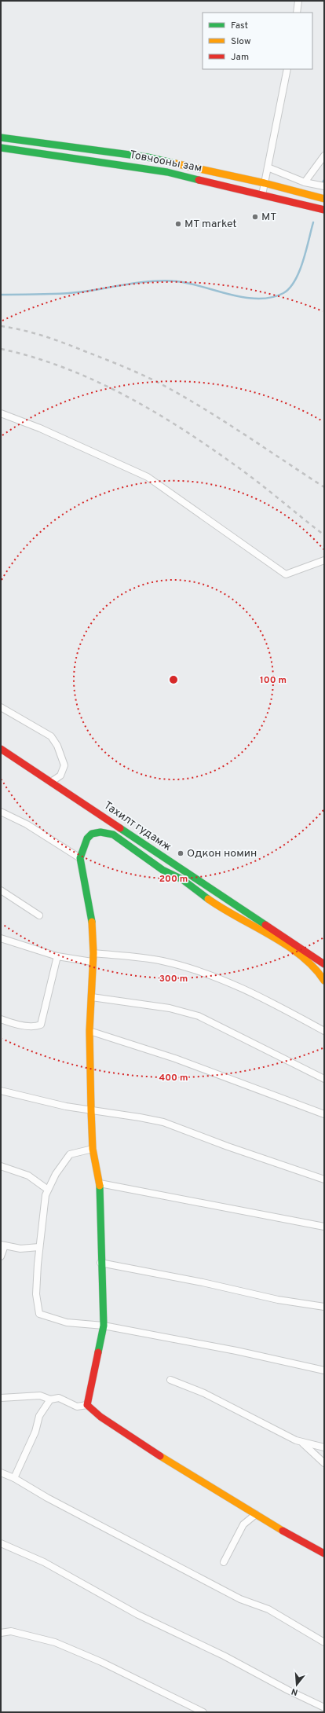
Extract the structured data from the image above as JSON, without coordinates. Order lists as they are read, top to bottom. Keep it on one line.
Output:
{"streets":{"main road":["Товчооны зам","Тахилт гудамж"]},"places":["МТ","MT market","Одкон номин"],"legend":["Fast","Slow","Jam"],"north":"bottom","rings":["100 m","200 m","300 m","400 m"]}
